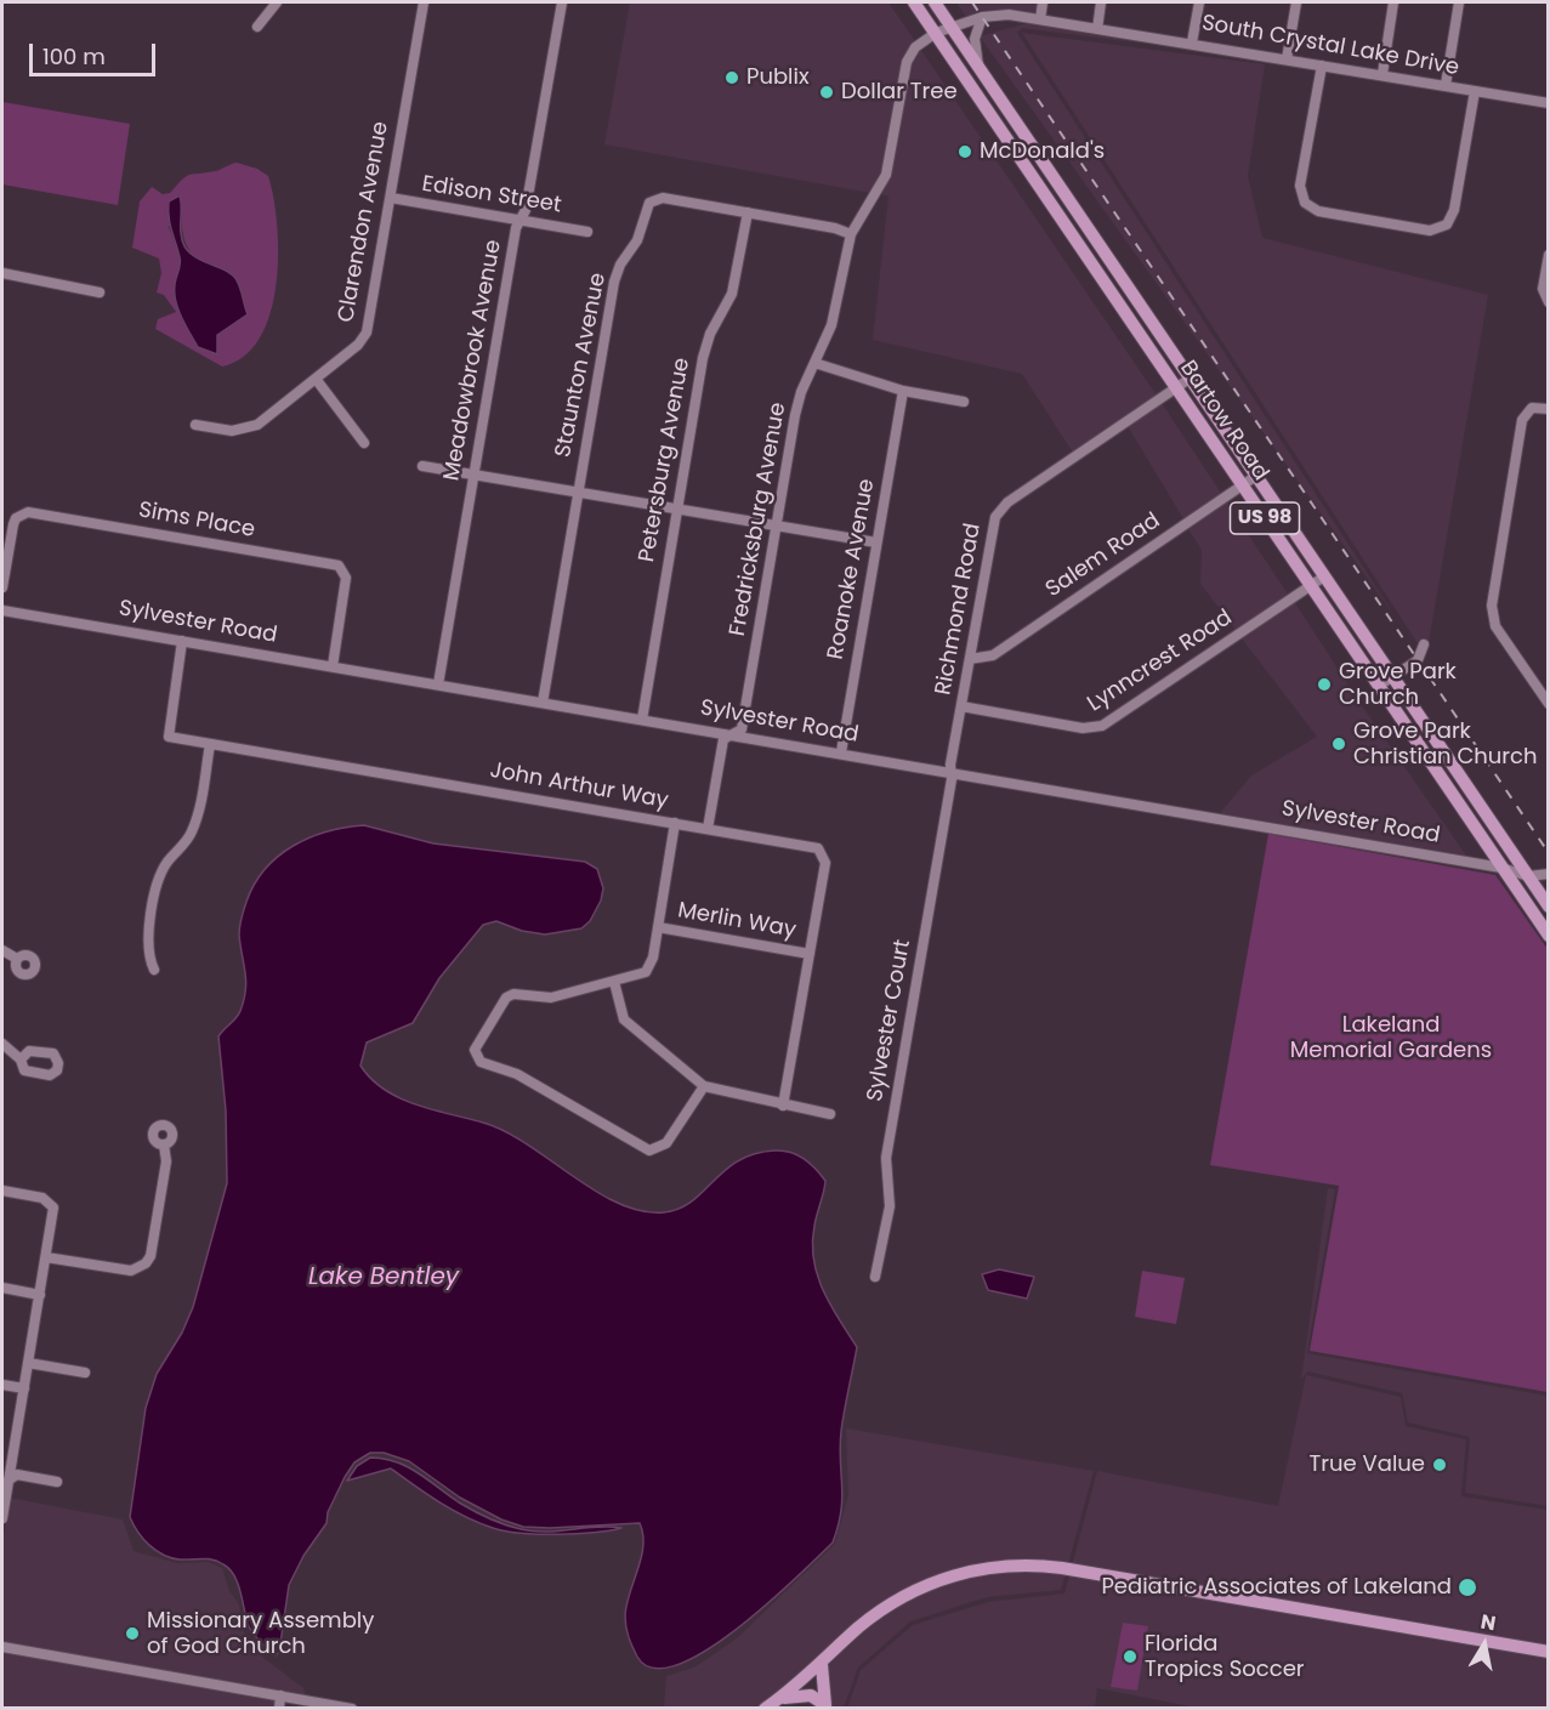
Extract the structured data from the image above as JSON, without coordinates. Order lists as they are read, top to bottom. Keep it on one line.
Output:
{"streets":{"main road":["Bartow Road","US 98"],"street":["South Crystal Lake Drive","Edison Street","Clarendon Avenue","Meadowbrook Avenue","Staunton Avenue","Petersburg Avenue","Fredricksburg Avenue","Sims Place","Salem Road","Roanoke Avenue","Richmond Road","Sylvester Road","Lynncrest Road","John Arthur Way","Merlin Way","Sylvester Court"]},"crossings":[["South Crystal Lake Drive","Bartow Road"],["South Crystal Lake Drive","Fredricksburg Avenue"],["Edison Street","Clarendon Avenue"],["Edison Street","Meadowbrook Avenue"],["Meadowbrook Avenue","Sylvester Road"],["Staunton Avenue","Petersburg Avenue"],["Staunton Avenue","Fredricksburg Avenue"],["Staunton Avenue","Sylvester Road"],["Bartow Road","Fredricksburg Avenue"],["Bartow Road","Salem Road"],["Bartow Road","Richmond Road"],["Bartow Road","Sylvester Road"],["Bartow Road","Lynncrest Road"],["Petersburg Avenue","Sylvester Road"],["Fredricksburg Avenue","Sylvester Road"],["Sims Place","Sylvester Road"],["Salem Road","Richmond Road"],["Roanoke Avenue","Sylvester Road"],["Richmond Road","Sylvester Road"],["Richmond Road","Lynncrest Road"],["Richmond Road","Sylvester Court"],["Sylvester Road","John Arthur Way"],["Sylvester Road","Sylvester Court"],["John Arthur Way","Merlin Way"]],"water":["Lake Bentley"],"parks":["Lakeland Memorial Gardens"],"places":["Publix","Dollar Tree","McDonald's","Grove Park Church","Grove Park Christian Church","True Value","Pediatric Associates of Lakeland","Missionary Assembly of God Church","Florida Tropics Soccer"],"scale_bar":"100 m","north":"top"}
